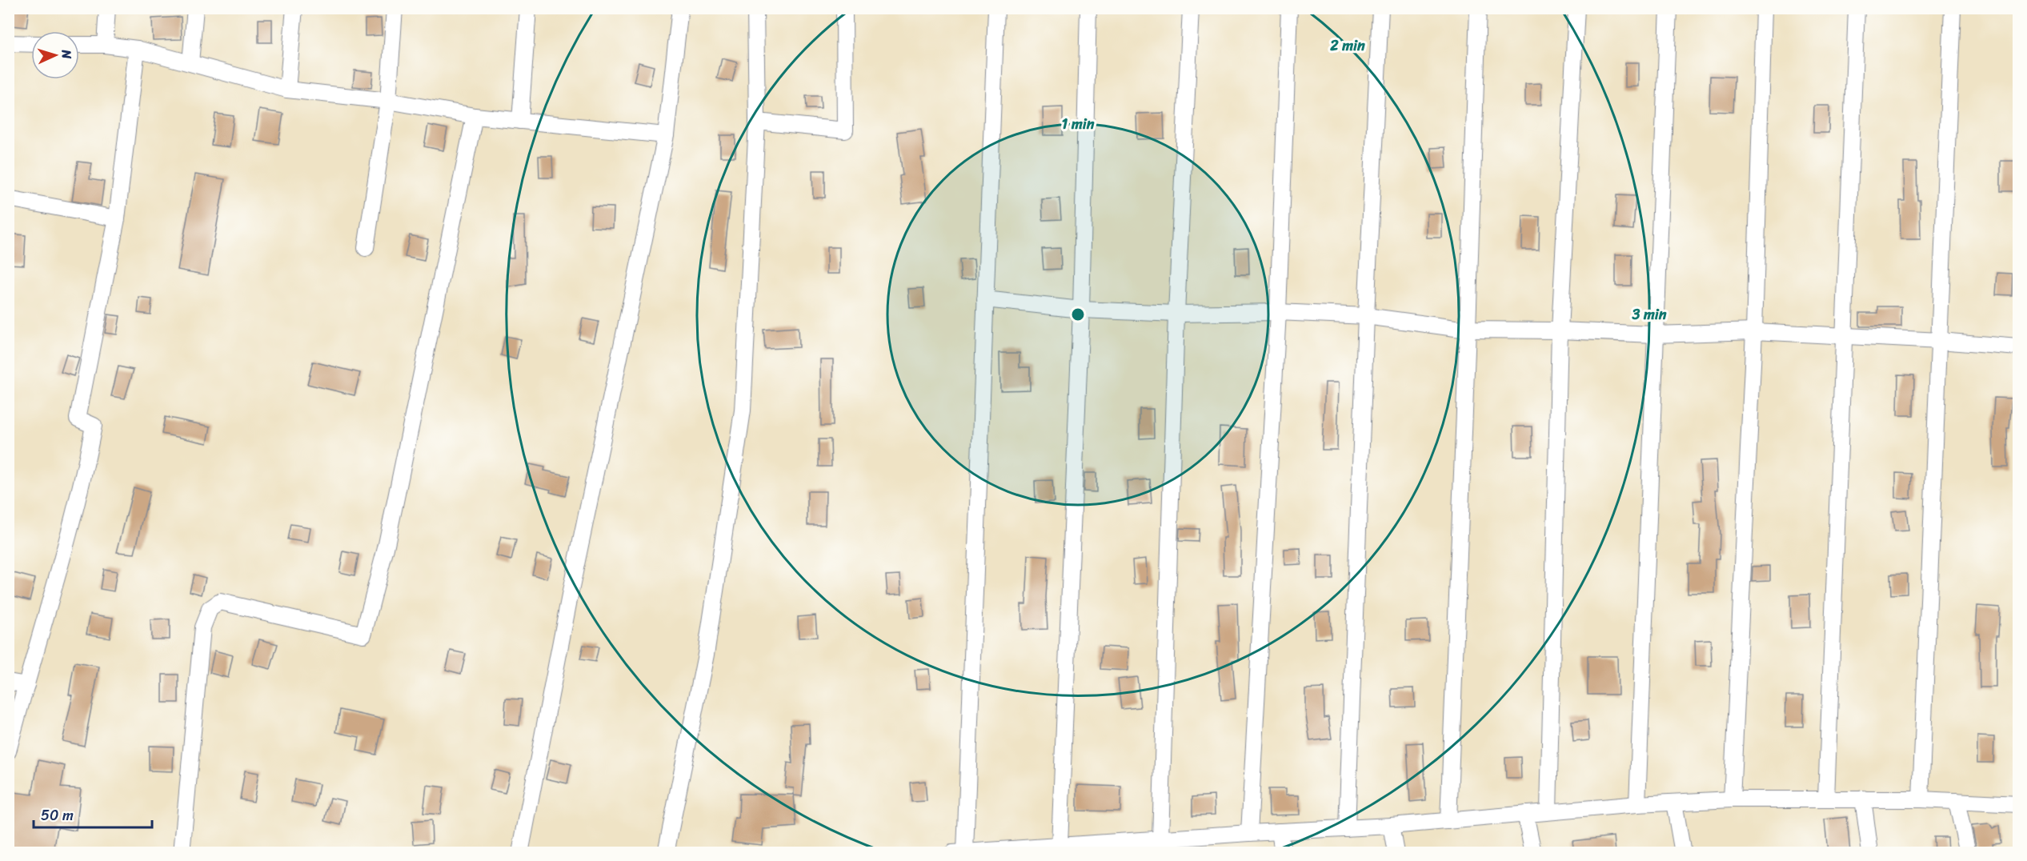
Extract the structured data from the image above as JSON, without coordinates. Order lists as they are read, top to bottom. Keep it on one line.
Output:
{"scale_bar":"50 m","north":"right","rings":["2 min","1 min","3 min"]}
